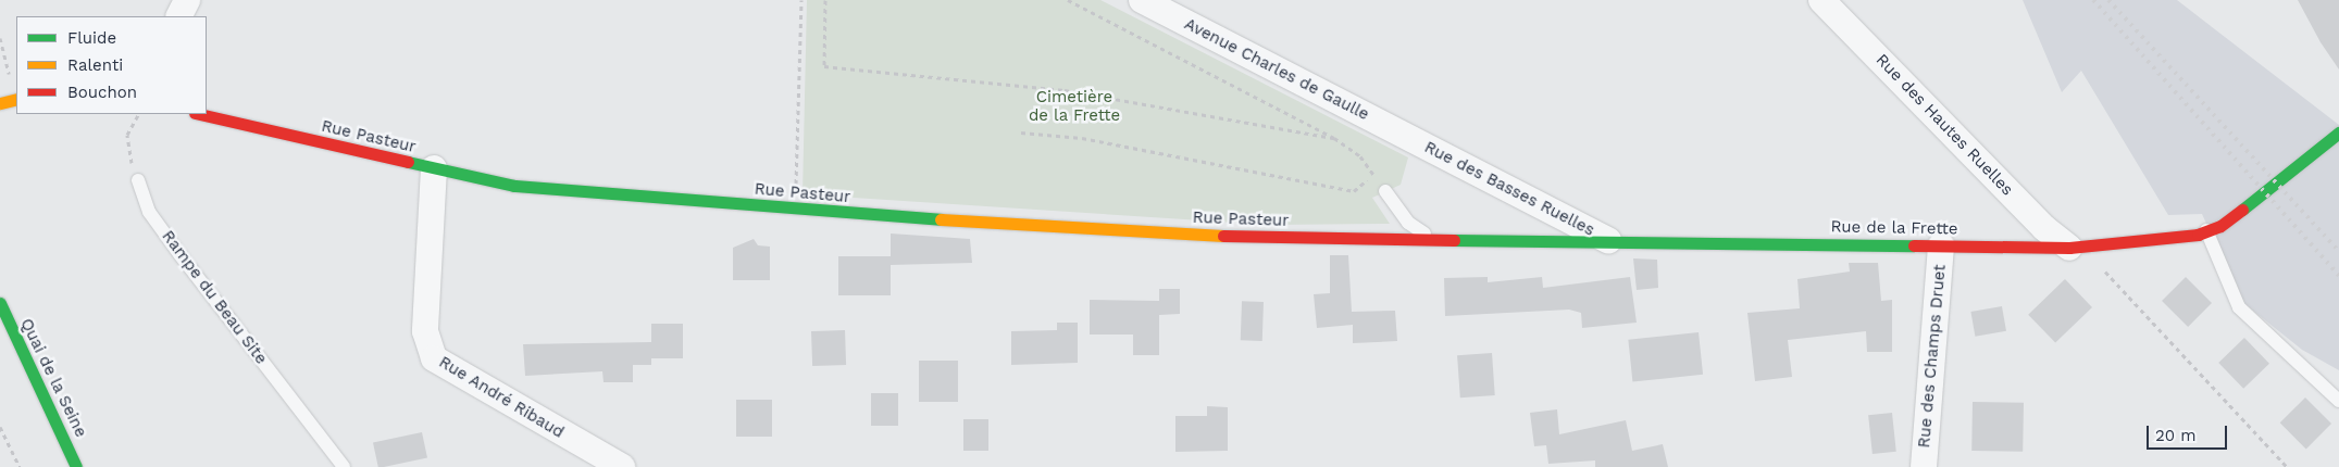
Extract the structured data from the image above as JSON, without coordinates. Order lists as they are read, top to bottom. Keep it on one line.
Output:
{"streets":{"street":["Avenue Charles de Gaulle","Rue des Hautes Ruelles","Rue Pasteur","Rue des Basses Ruelles","Rue de la Frette","Rue des Champs Druet","Quai de la Seine","Rue André Ribaud"],"lane":["Rampe du Beau Site"]},"crossings":[["Avenue Charles de Gaulle","Rue des Basses Ruelles"],["Rue des Hautes Ruelles","Rue de la Frette"],["Rue Pasteur","Rue de la Frette"],["Rue Pasteur","Rue André Ribaud"],["Rue des Basses Ruelles","Rue de la Frette"],["Rue de la Frette","Rue des Champs Druet"]],"parks":["Cimetière de la Frette"],"legend":["Fluide","Ralenti","Bouchon"],"scale_bar":"20 m"}
